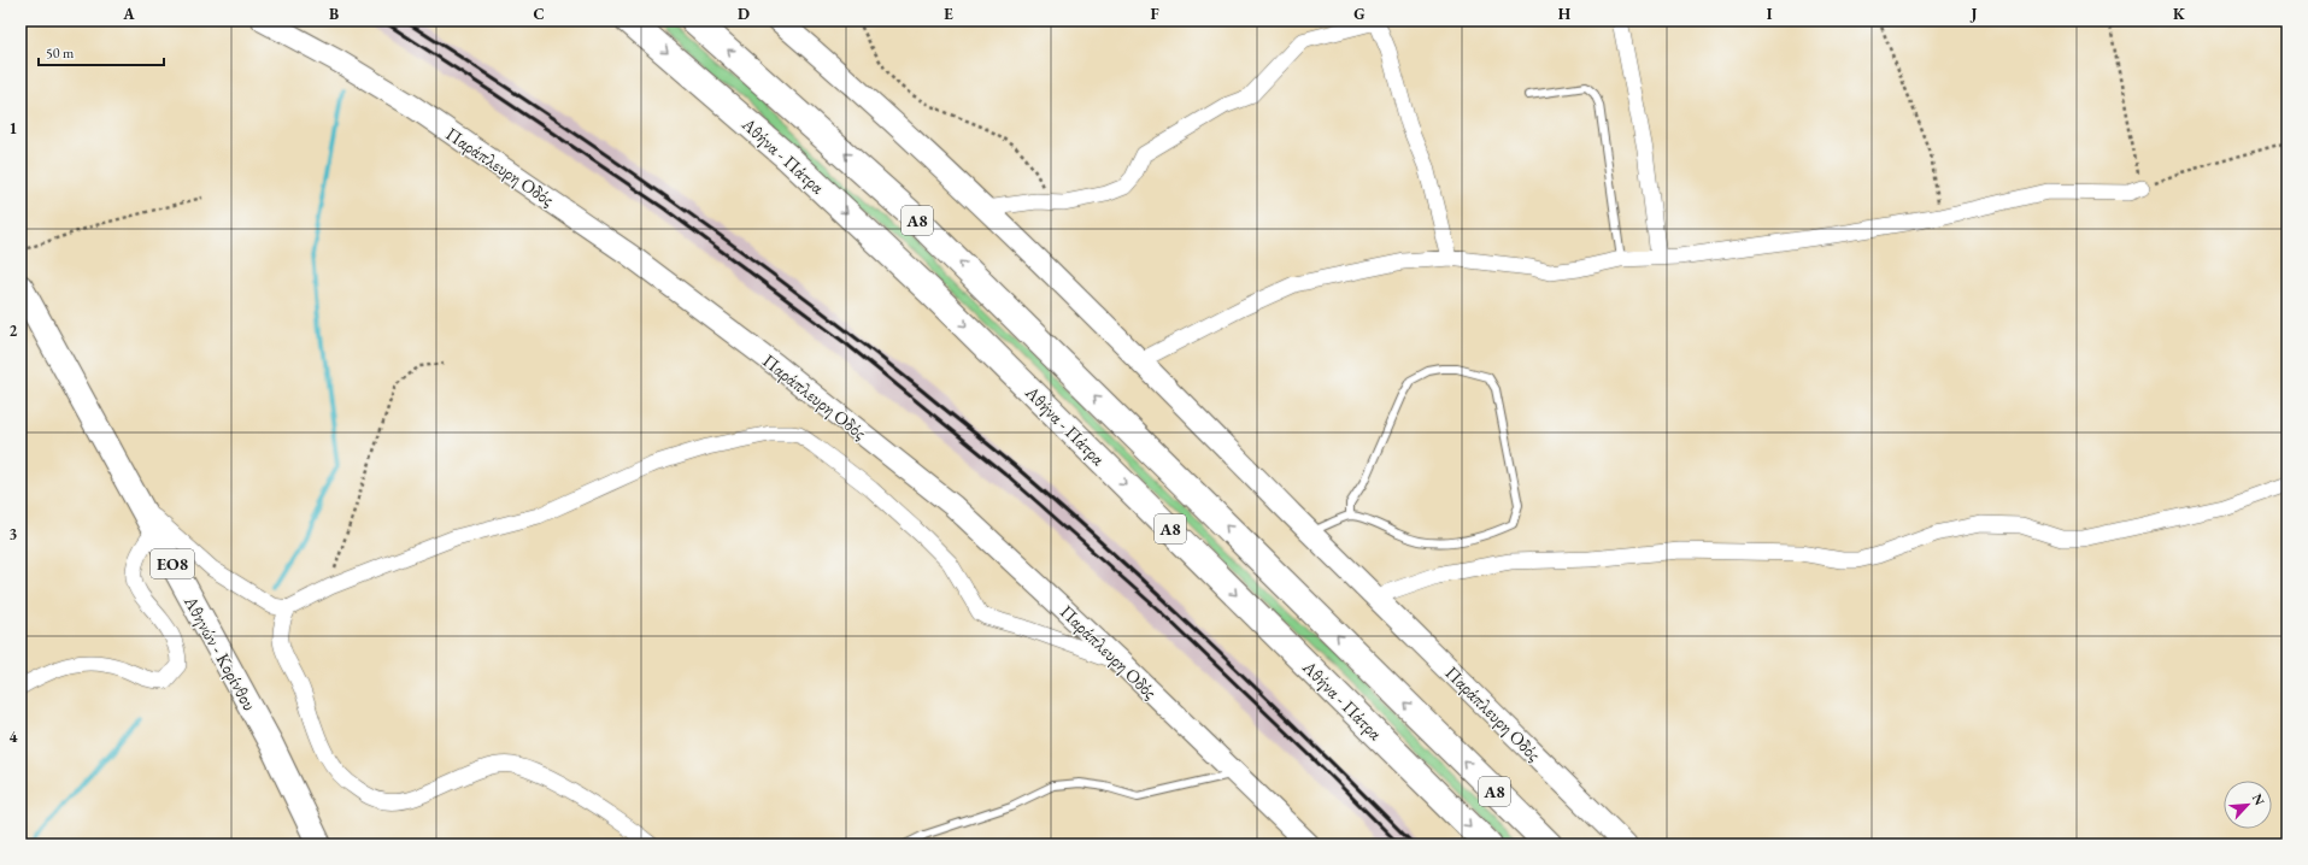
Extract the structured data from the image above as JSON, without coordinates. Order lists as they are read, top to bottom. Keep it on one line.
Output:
{"streets":{"highway":["Αθήνα - Πάτρα","Α8"],"main road":["Παράπλευρη Οδός","ΕΟ8","Αθηνών - Κορίνθου"]},"scale_bar":"50 m","north":"top right","grid":{"columns":["A","B","C","D","E","F","G","H","I","J","K"],"rows":["1","2","3","4"]}}
